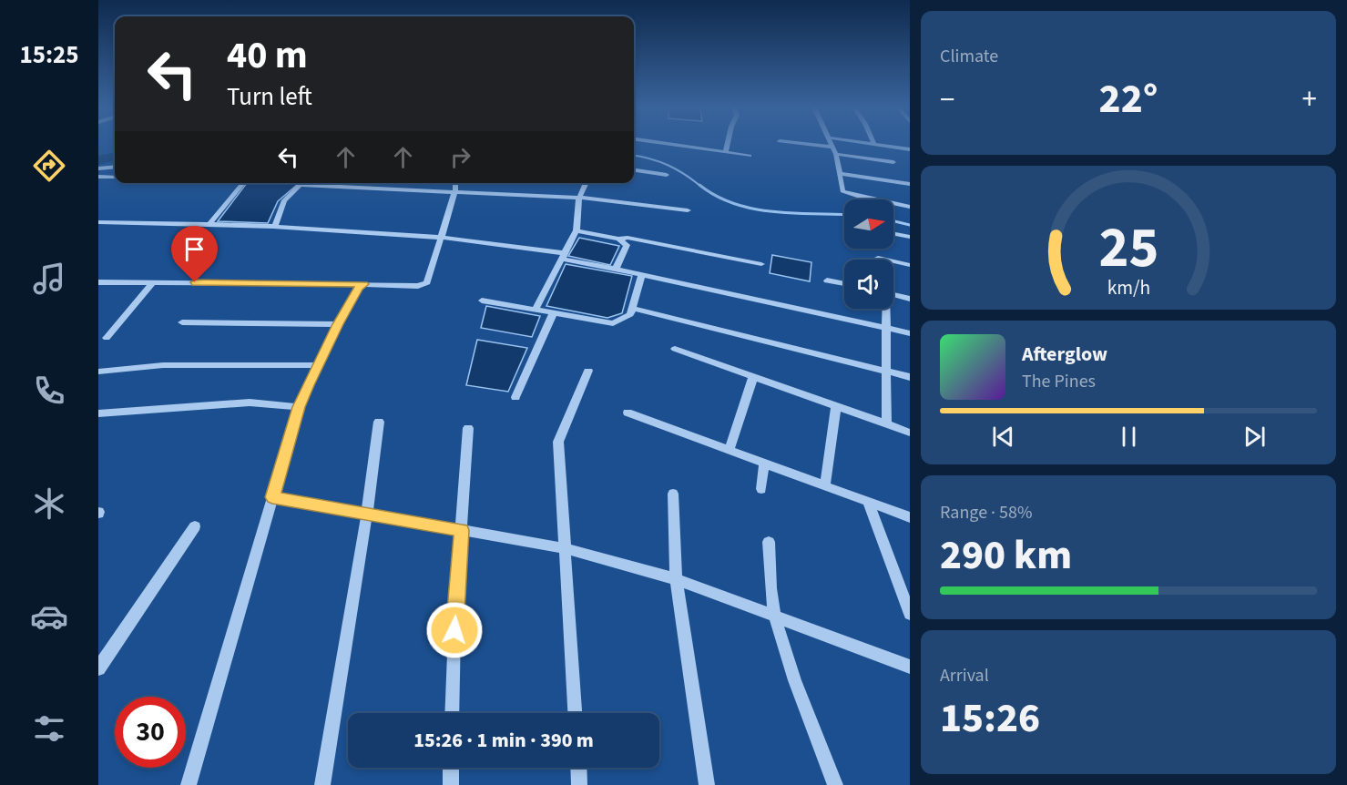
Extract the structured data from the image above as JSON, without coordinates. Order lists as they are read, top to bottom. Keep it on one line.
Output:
{"north":"right","page":{"tabs":"15:25","tile":["Climate",["Range · 58%","290 km"],["Arrival","15:26"]],"turn":["40 m","Turn left"],"heat":["−","22°","+"],"song":["Afterglow","The Pines"],"limit":"30","trip":"15:26 · 1 min · 390 m","gauge":["25","km/h"]}}
